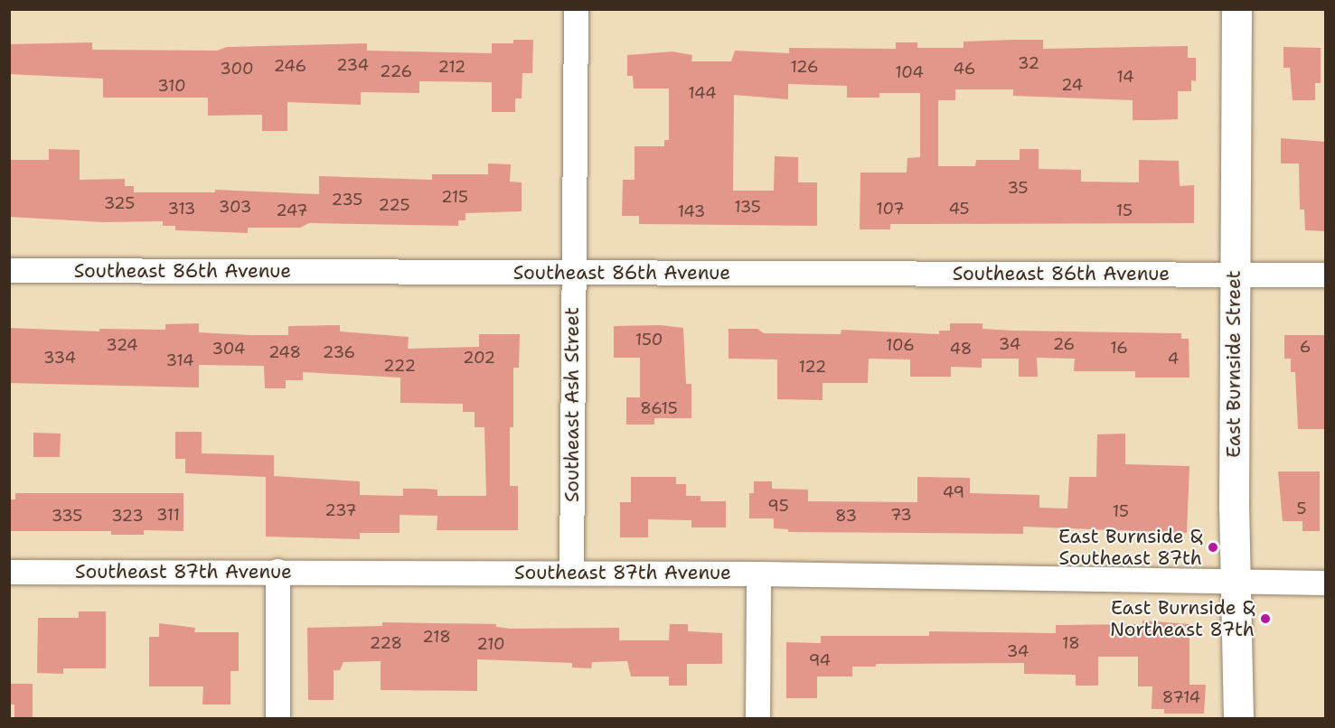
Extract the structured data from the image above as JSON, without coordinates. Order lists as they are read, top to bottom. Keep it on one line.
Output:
{"streets":{"street":["Southeast 86th Avenue","East Burnside Street","Southeast Ash Street","Southeast 87th Avenue"]},"crossings":[["Southeast 86th Avenue","East Burnside Street"],["Southeast 86th Avenue","Southeast Ash Street"],["East Burnside Street","Southeast 87th Avenue"],["Southeast Ash Street","Southeast 87th Avenue"]],"places":["East Burnside & Southeast 87th","East Burnside & Northeast 87th"],"house_numbers":["32","234","246","212","126","300","46","226","104","14","24","310","144","35","215","235","325","225","303","135","313","107","45","247","15","143","150","34","26","324","106","6","16","304","48","248","236","334","202","4","314","222","122","8615","49","95","5","237","15","311","73","335","323","83","218","228","18","210","34","94","8714"]}
